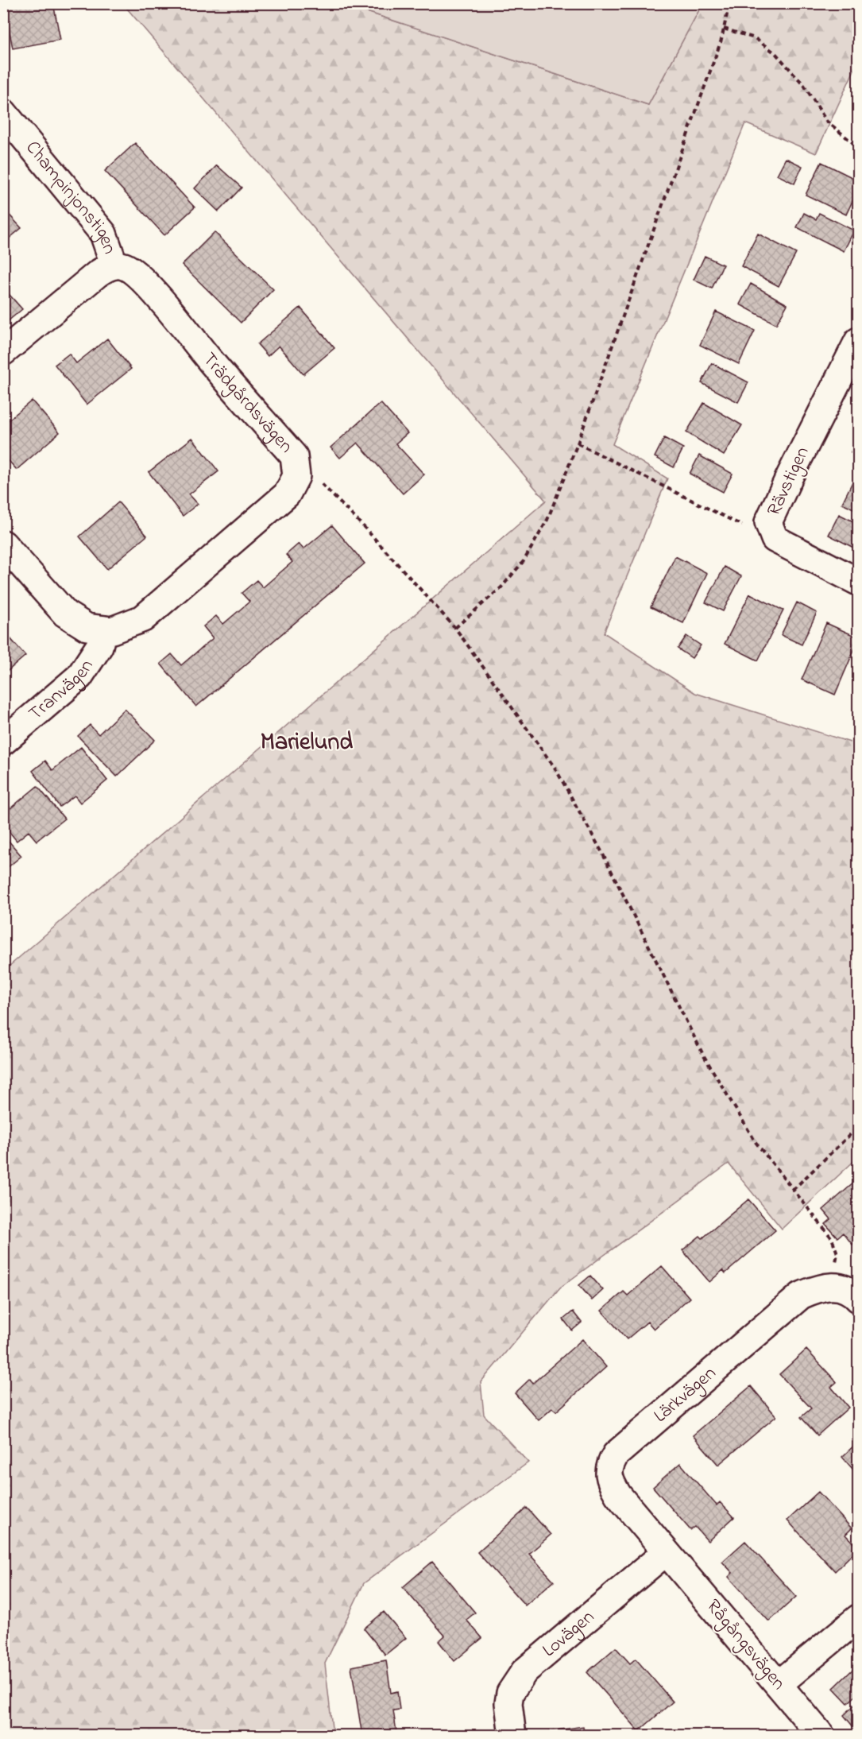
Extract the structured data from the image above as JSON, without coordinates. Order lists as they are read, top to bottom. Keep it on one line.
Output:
{"streets":{"street":["Champinjonstigen","Trädgårdsvägen","Rävstigen","Tranvägen","Lärkvägen","Lovägen","Rågångsvägen"]},"crossings":[["Champinjonstigen","Trädgårdsvägen"],["Trädgårdsvägen","Tranvägen"],["Lärkvägen","Lovägen"],["Lärkvägen","Rågångsvägen"],["Lovägen","Rågångsvägen"]],"districts":["Marielund"]}
